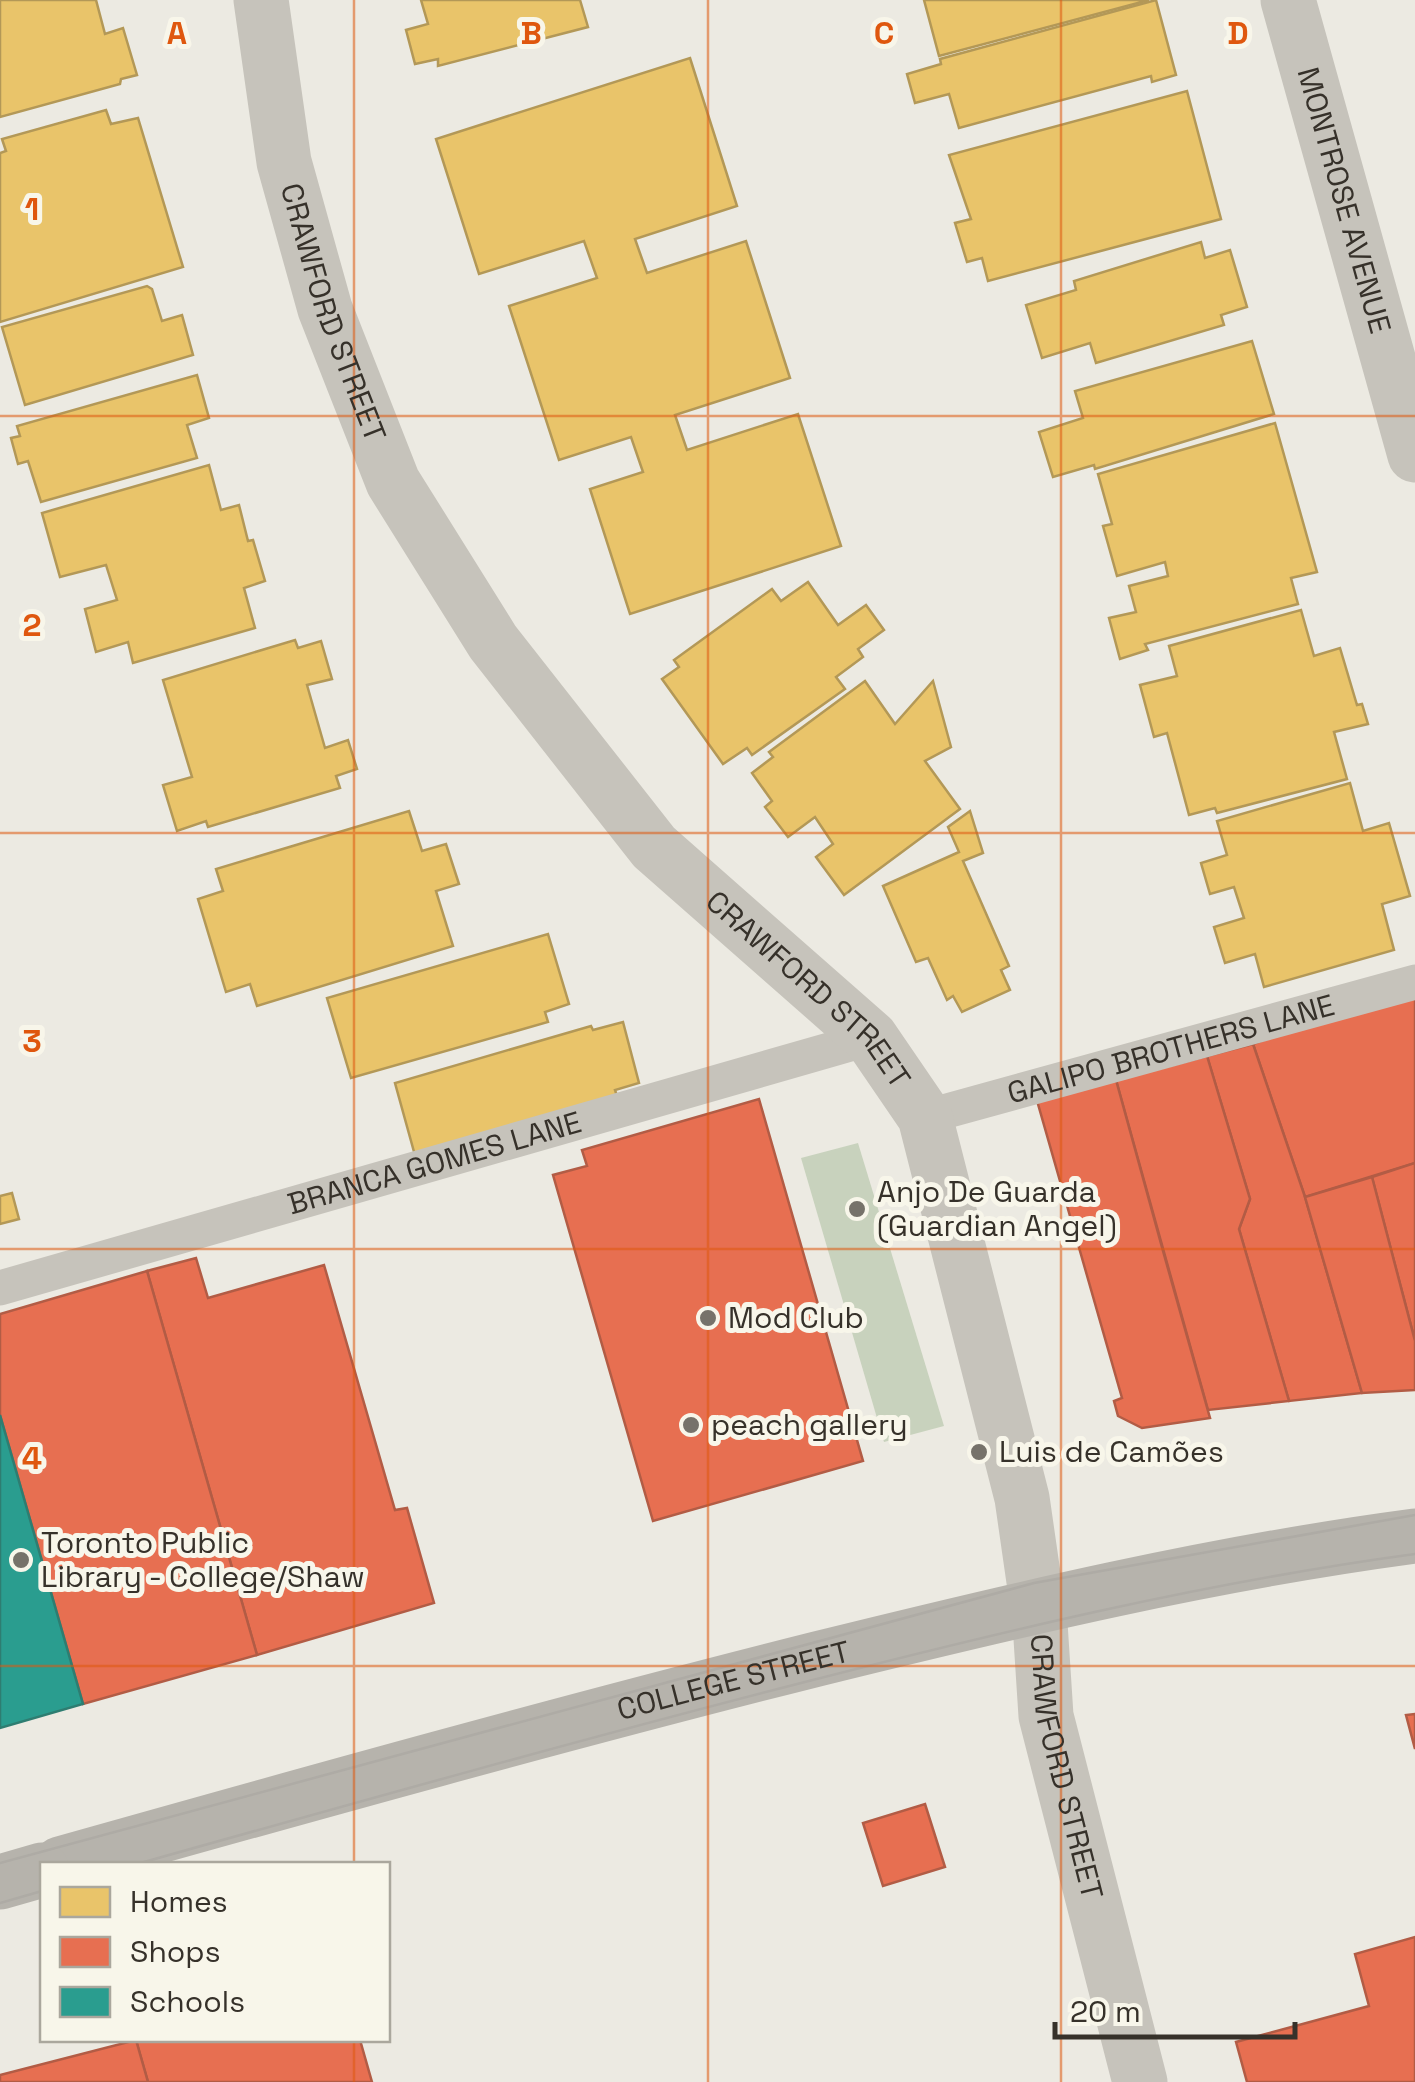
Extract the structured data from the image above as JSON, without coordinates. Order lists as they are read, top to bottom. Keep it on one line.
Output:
{"streets":{"main road":["COLLEGE STREET"],"street":["MONTROSE AVENUE","CRAWFORD STREET"],"lane":["GALIPO BROTHERS LANE","BRANCA GOMES LANE"]},"crossings":[["CRAWFORD STREET","GALIPO BROTHERS LANE"],["CRAWFORD STREET","BRANCA GOMES LANE"],["CRAWFORD STREET","COLLEGE STREET"]],"places":["Anjo De Guarda (Guardian Angel)","Mod Club","peach gallery","Luis de Camões","Toronto Public Library - College/Shaw"],"legend":["Homes","Shops","Schools"],"scale_bar":"20 m","grid":{"columns":["A","B","C","D"],"rows":["1","2","3","4"]}}
